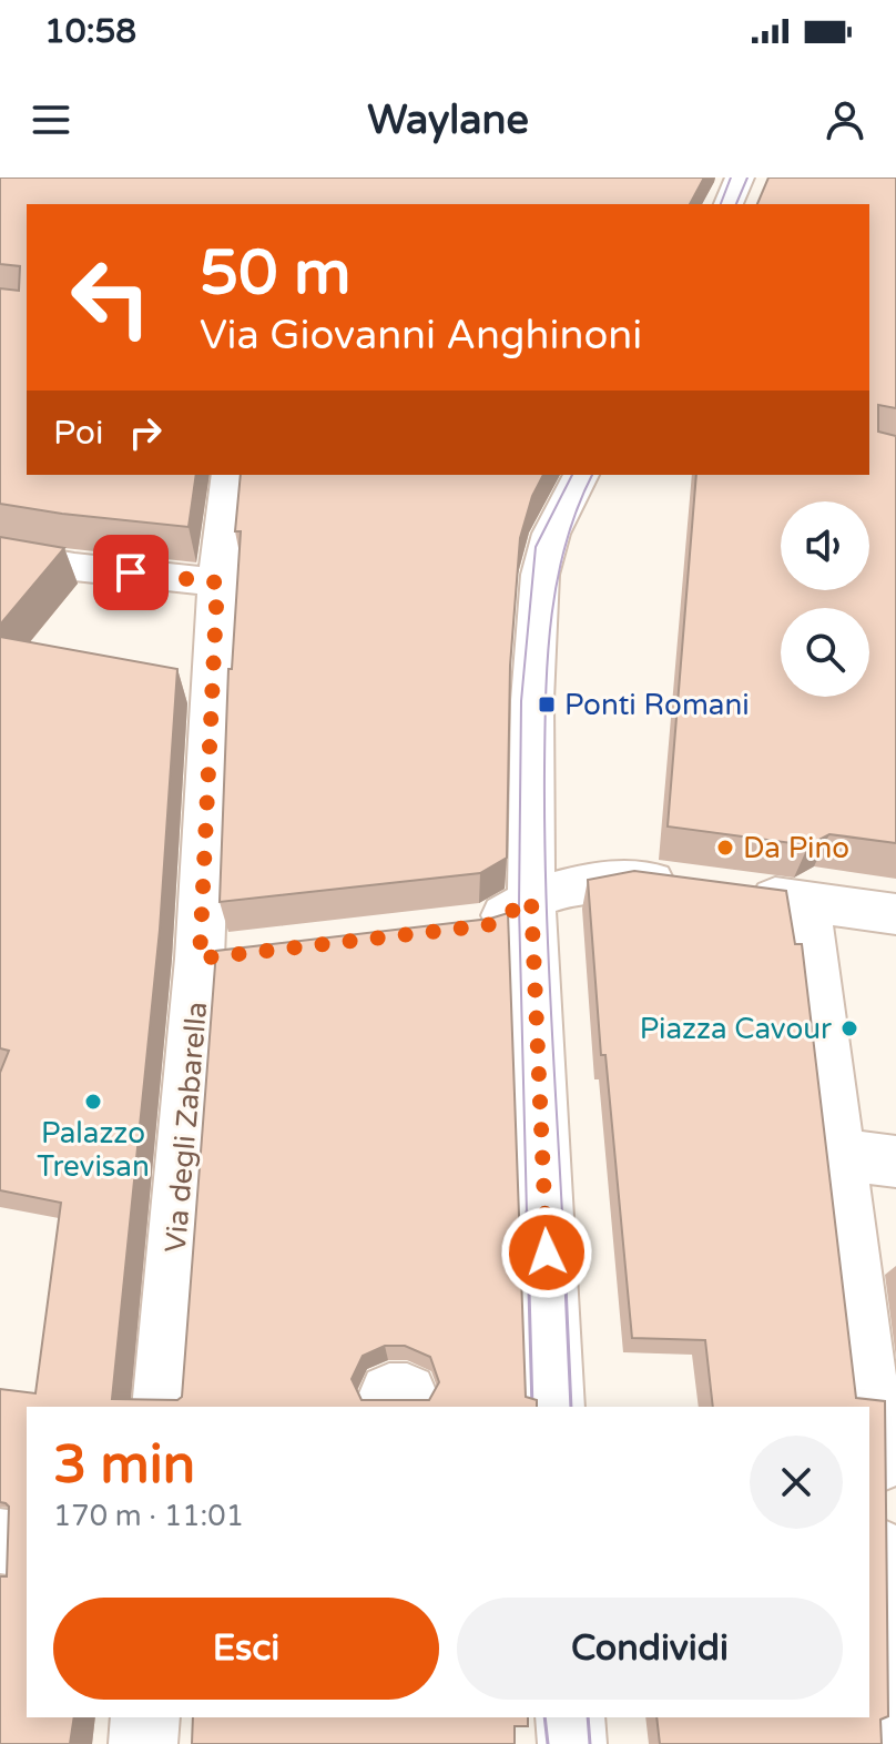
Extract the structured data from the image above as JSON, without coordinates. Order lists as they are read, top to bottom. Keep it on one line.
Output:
{"streets":{"street":["Via degli Zabarella"]},"places":{"transit":["Ponti Romani"],"other":["Da Pino","Piazza Cavour","Palazzo Trevisan"]},"page":{"status":"10:58","header":"Waylane","turn":["50 m","Via Giovanni Anghinoni"],"then":"Poi","heading":["3 min","170 m · 11:01"],"buttons":["Esci","Condividi"]}}
